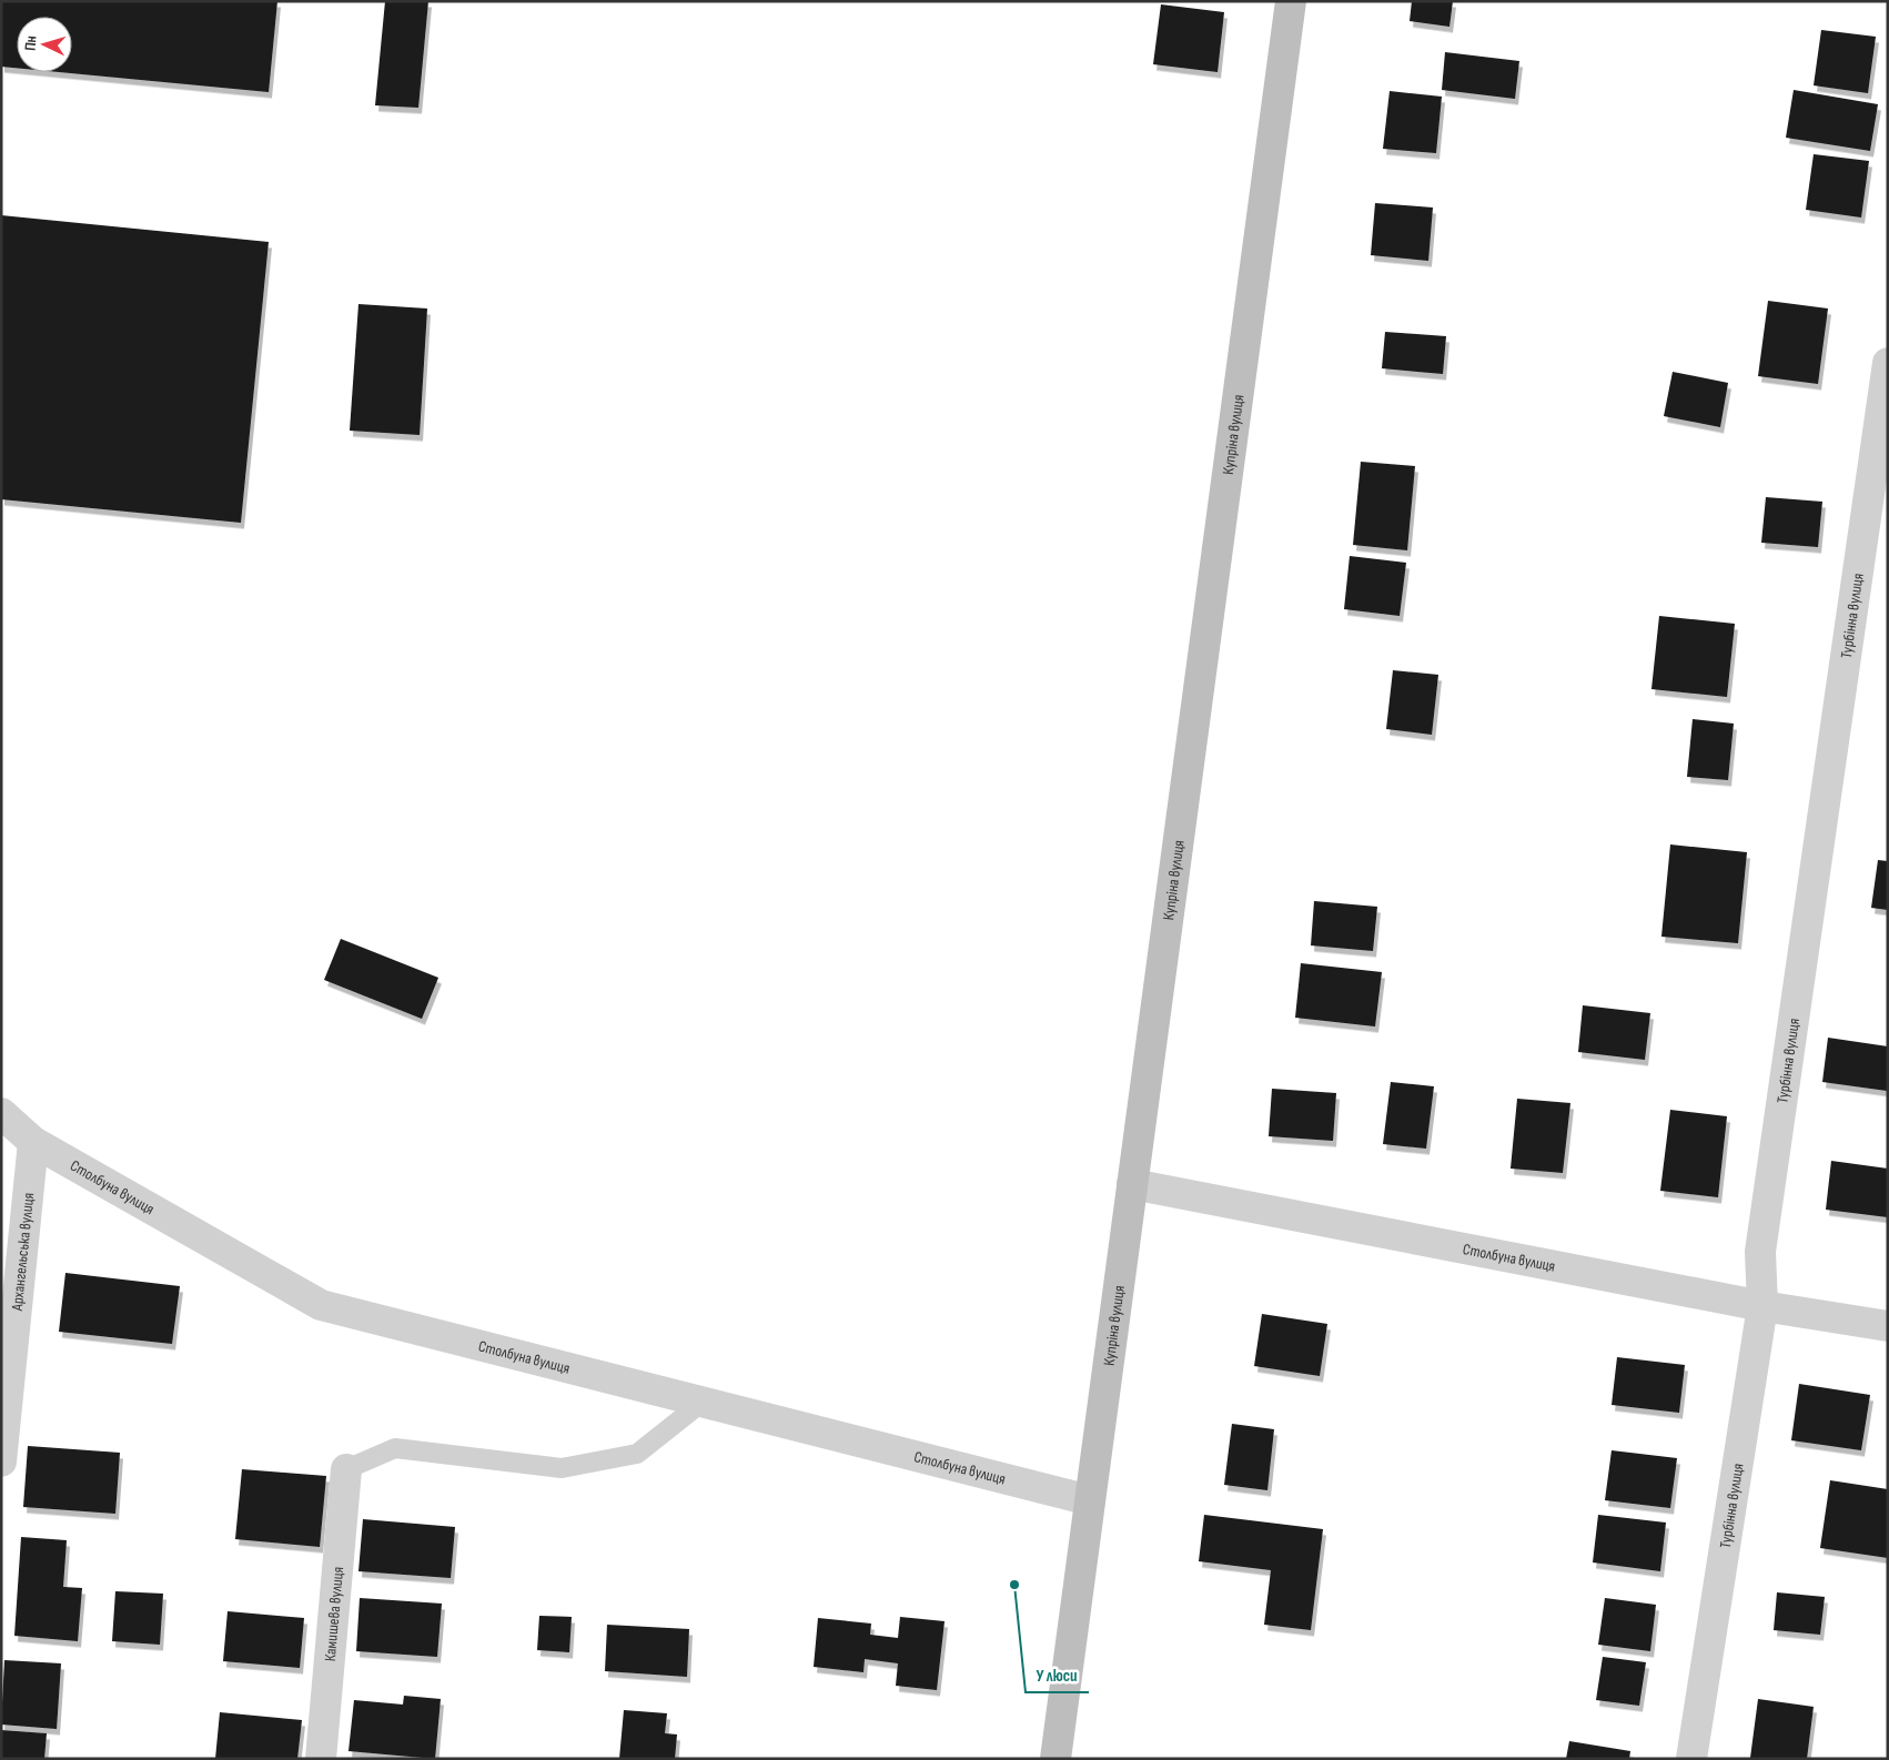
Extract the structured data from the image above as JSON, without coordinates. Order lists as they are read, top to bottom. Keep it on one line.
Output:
{"streets":{"main road":["Купріна вулиця"],"street":["Турбінна вулиця","Столбуна вулиця","Архангельська вулиця","Камишева вулиця"]},"crossings":[["Купріна вулиця","Столбуна вулиця"],["Турбінна вулиця","Столбуна вулиця"],["Столбуна вулиця","Архангельська вулиця"]],"places":["У люси"],"north":"left"}
